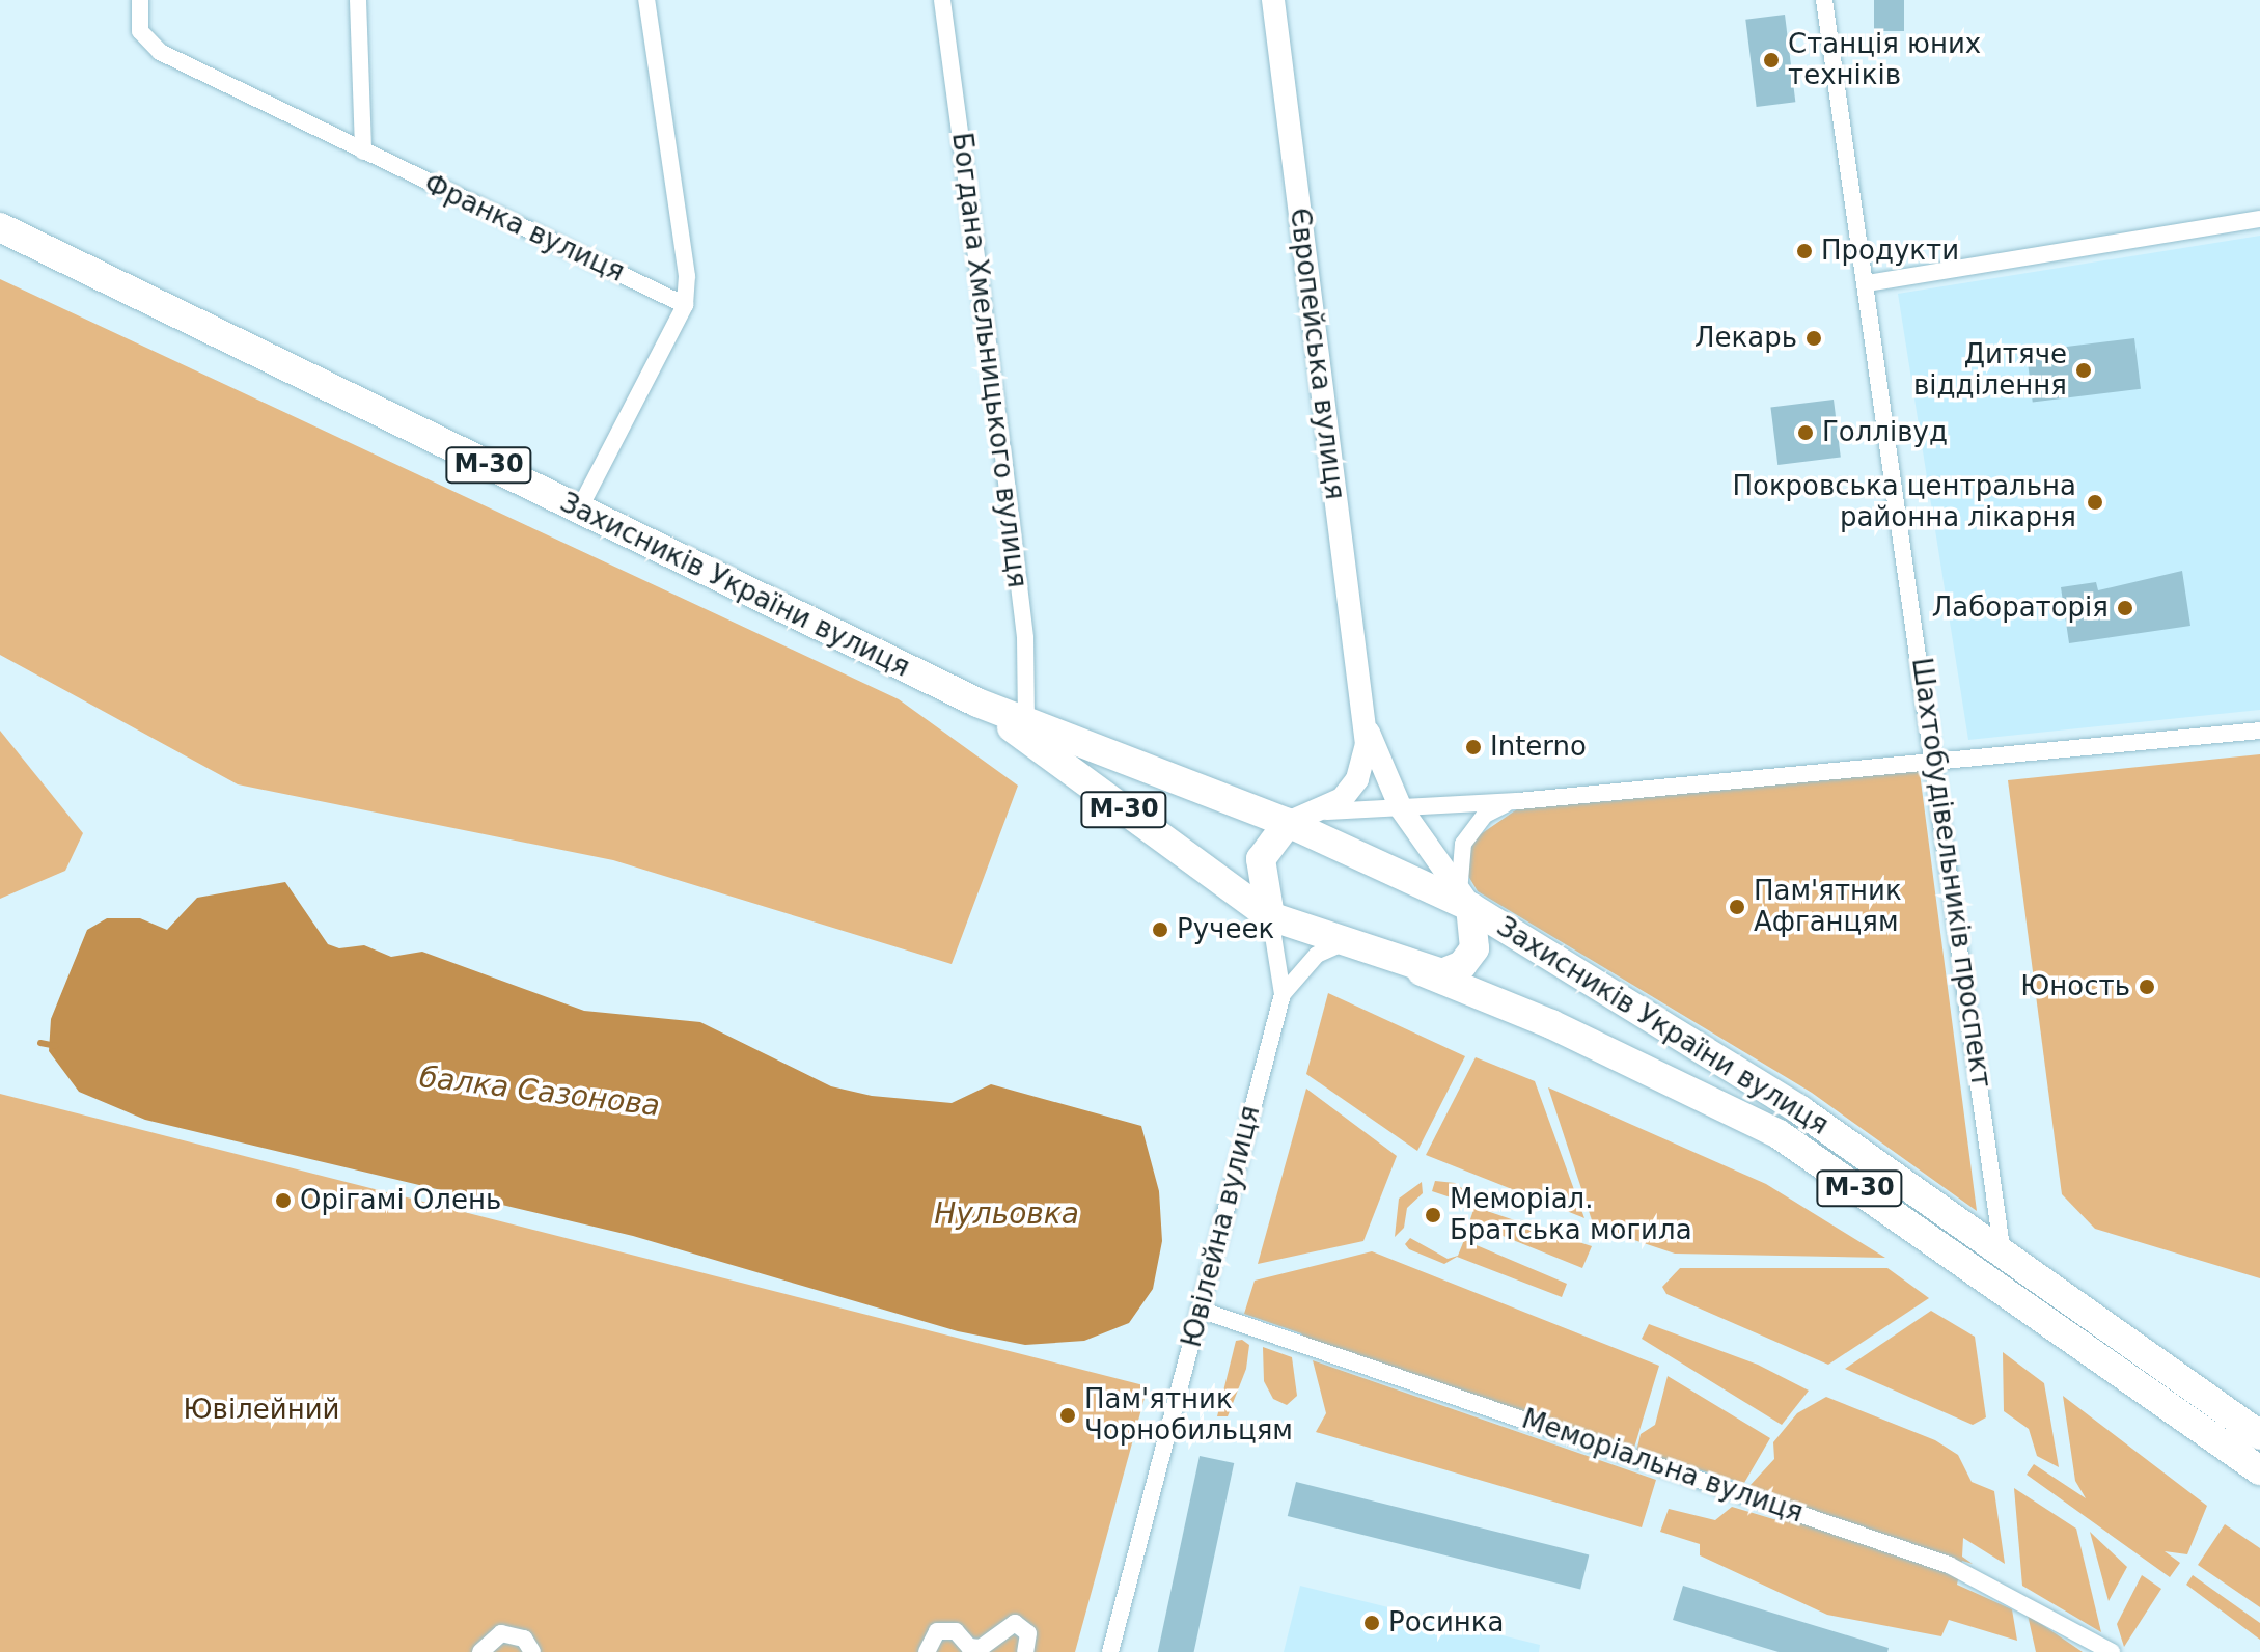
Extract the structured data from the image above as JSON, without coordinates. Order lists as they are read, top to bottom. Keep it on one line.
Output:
{"streets":{"highway":["М-30","Захисників України вулиця"],"street":["Франка вулиця","Європейська вулиця","Богдана Хмельницького вулиця","Шахтобудівельників проспект","Ювілейна вулиця","Меморіальна вулиця"]},"crossings":[["Європейська вулиця","М-30"],["Європейська вулиця","Захисників України вулиця"],["Богдана Хмельницького вулиця","Захисників України вулиця"],["М-30","Захисників України вулиця"],["М-30","Ювілейна вулиця"],["Захисників України вулиця","Шахтобудівельників проспект"],["Захисників України вулиця","Ювілейна вулиця"],["Ювілейна вулиця","Меморіальна вулиця"]],"water":["балка Сазонова","Нульовка"],"parks":["Ювілейний"],"places":["Станція юних техніків","Продукти","Лекарь","Дитяче відділення","Голлівуд","Покровська центральна районна лікарня","Лабораторія","Interno","Пам'ятник Афганцям","Ручеек","Юность","Орігамі Олень","Меморіал. Братська могила","Пам'ятник Чорнобильцям","Росинка"]}
